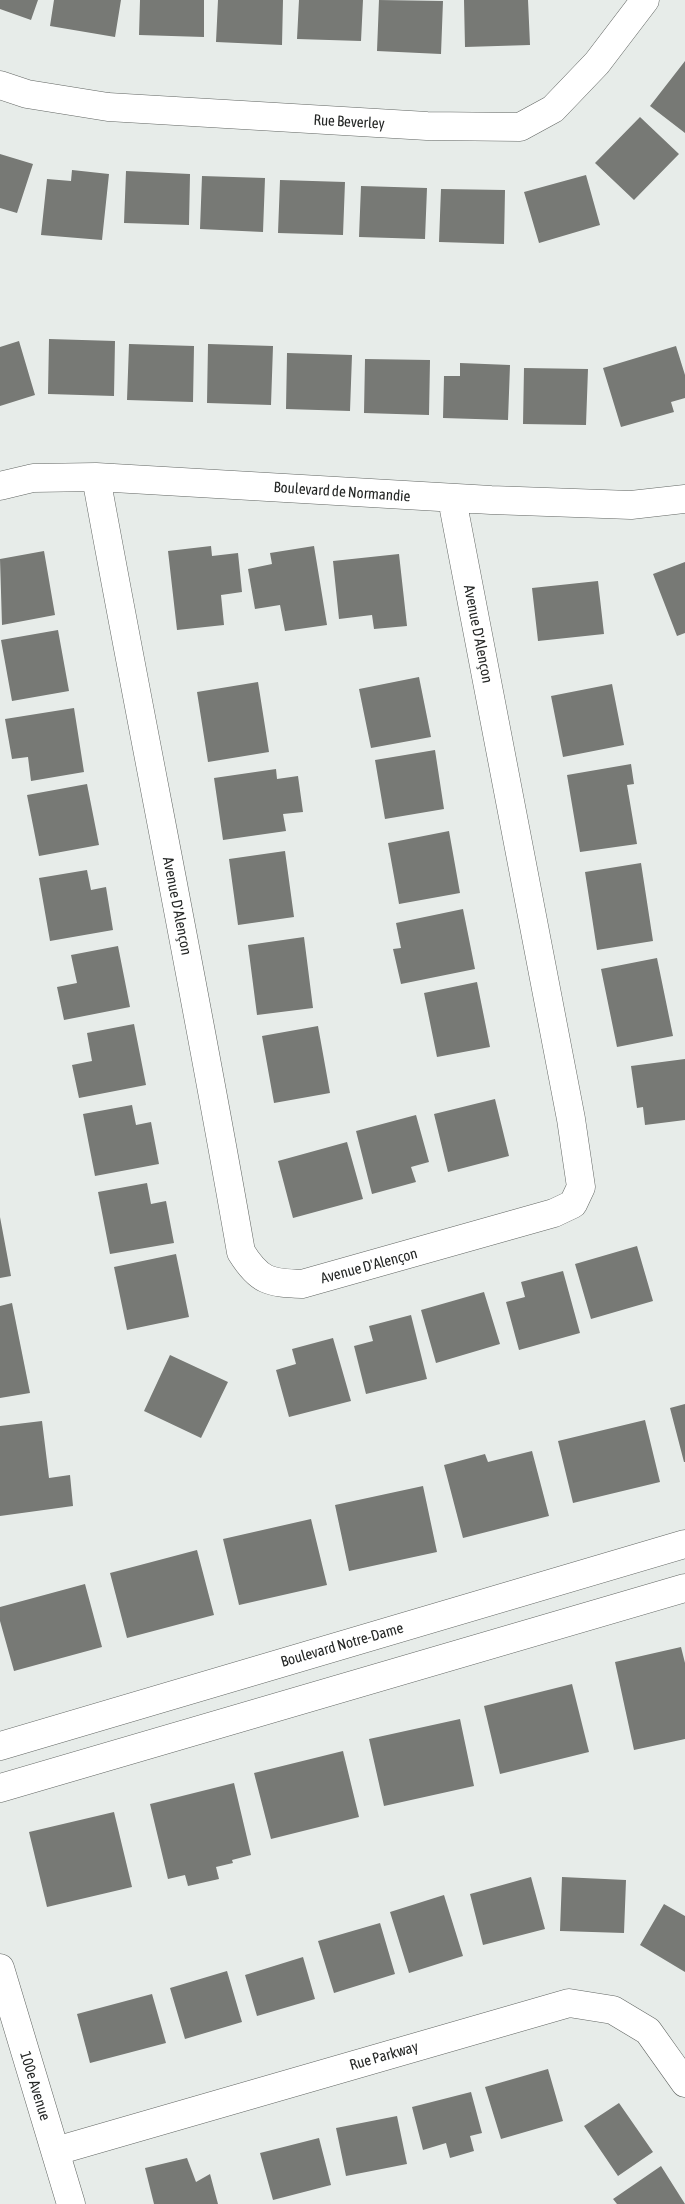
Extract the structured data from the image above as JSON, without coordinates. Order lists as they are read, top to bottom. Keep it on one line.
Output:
{"streets":{"street":["Rue Beverley","Boulevard de Normandie","Avenue D'Alençon","Boulevard Notre-Dame","Rue Parkway","100e Avenue"]},"crossings":[["Boulevard de Normandie","Avenue D'Alençon"],["Rue Parkway","100e Avenue"]]}
